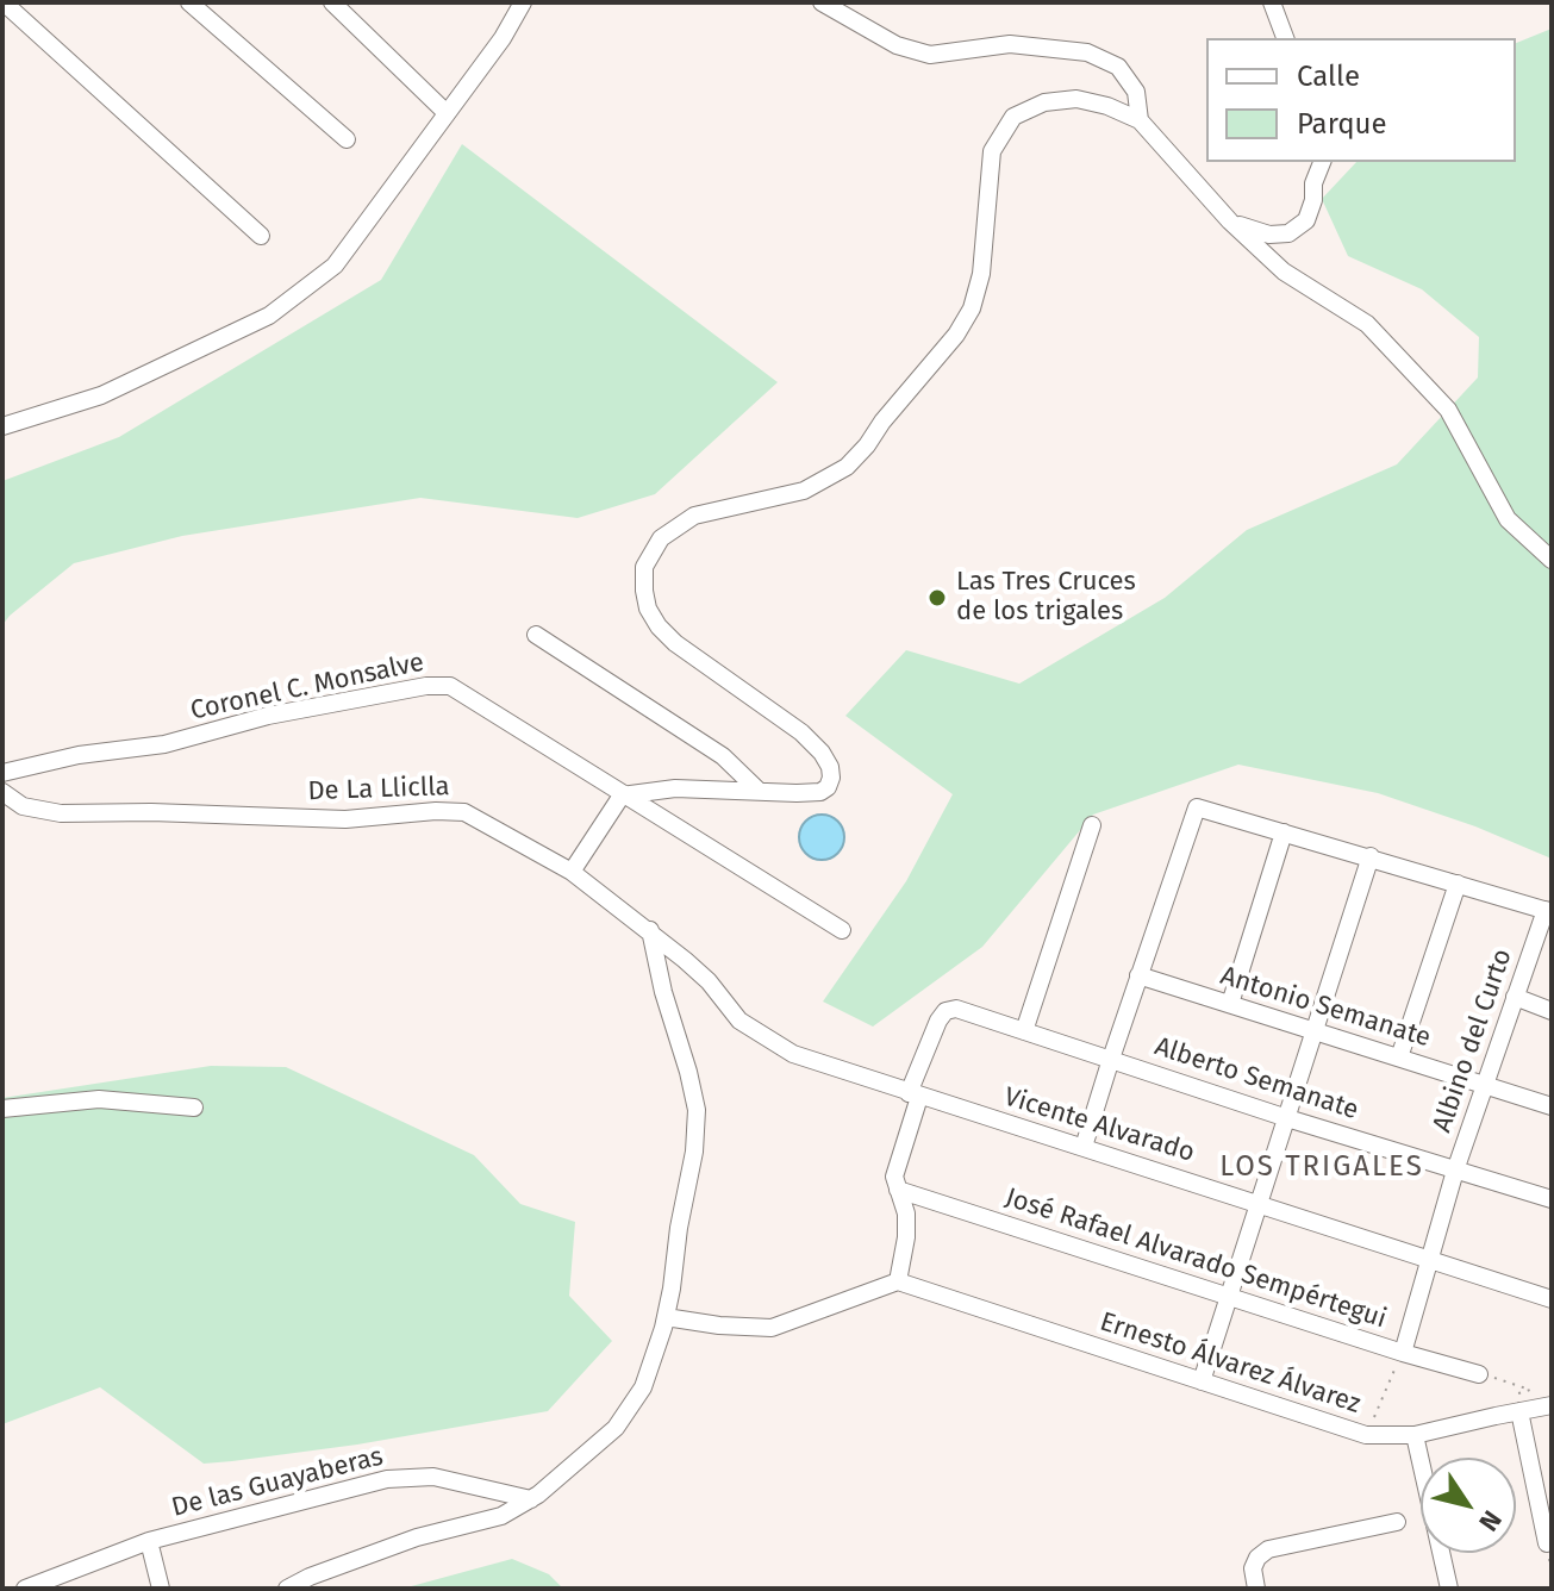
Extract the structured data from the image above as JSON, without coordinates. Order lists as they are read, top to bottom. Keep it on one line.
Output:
{"streets":{"street":["Coronel C. Monsalve","De La Lliclla","Antonio Semanate","Albino del Curto","Alberto Semanate","Vicente Alvarado","José Rafael Alvarado Sempértegui","Ernesto Álvarez Álvarez","De las Guayaberas"]},"crossings":[["De La Lliclla","Vicente Alvarado"],["Antonio Semanate","Albino del Curto"],["Albino del Curto","Alberto Semanate"],["Albino del Curto","Vicente Alvarado"],["Albino del Curto","José Rafael Alvarado Sempértegui"],["Alberto Semanate","Vicente Alvarado"]],"districts":["LOS TRIGALES"],"places":["Las Tres Cruces de los trigales"],"legend":["Calle","Parque"],"north":"bottom right"}
